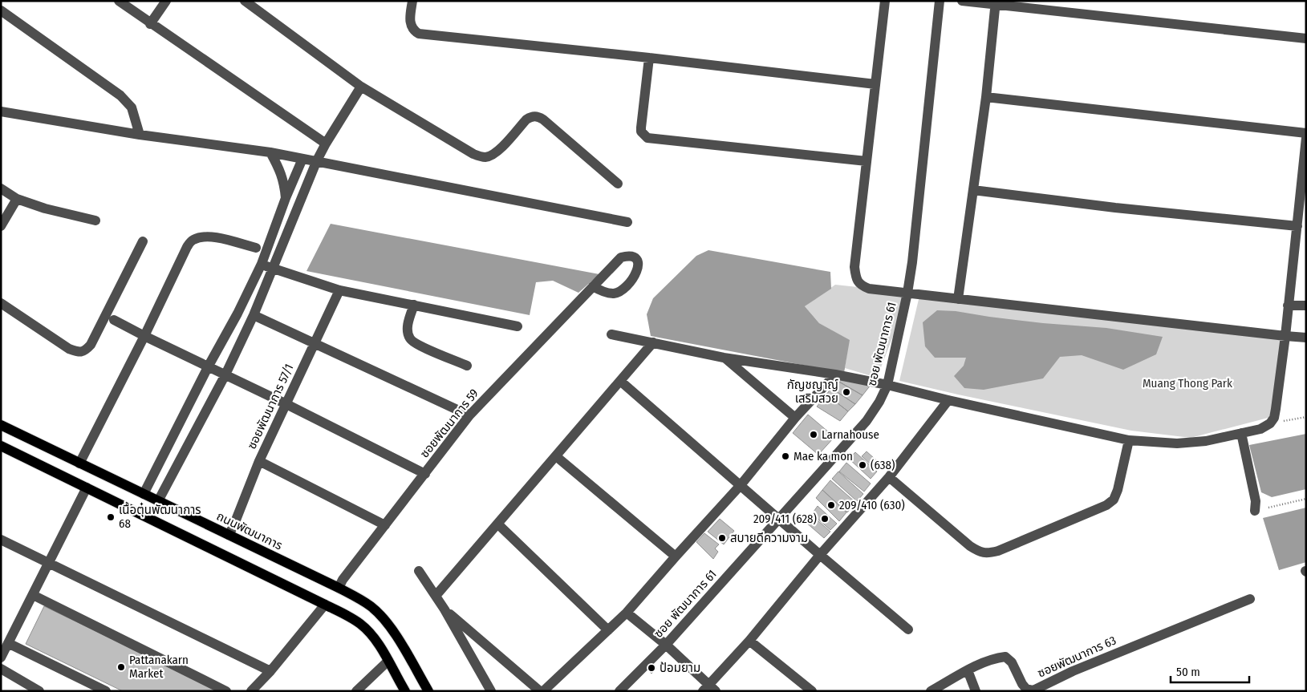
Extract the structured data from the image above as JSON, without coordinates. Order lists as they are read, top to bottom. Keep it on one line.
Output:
{"streets":{"main road":["ถนนพัฒนาการ"],"street":["ซอย พัฒนาการ 61","ซอยพัฒนาการ 57/1","ซอยพัฒนาการ 59","ซอยพัฒนาการ 63"]},"crossings":[["ซอยพัฒนาการ 57/1","ถนนพัฒนาการ"],["ซอยพัฒนาการ 59","ถนนพัฒนาการ"]],"parks":["Muang Thong Park"],"places":["กัญชญาญ์ เสริมสวย","Larnahouse","Mae ka mon","(638)","209/410 (630)","เนื้อตุ๋นพัฒนาการ 68","209/411 (628)","สบายดีความงาม","Pattanakarn Market","ป้อมยาม"],"scale_bar":"50 m"}
